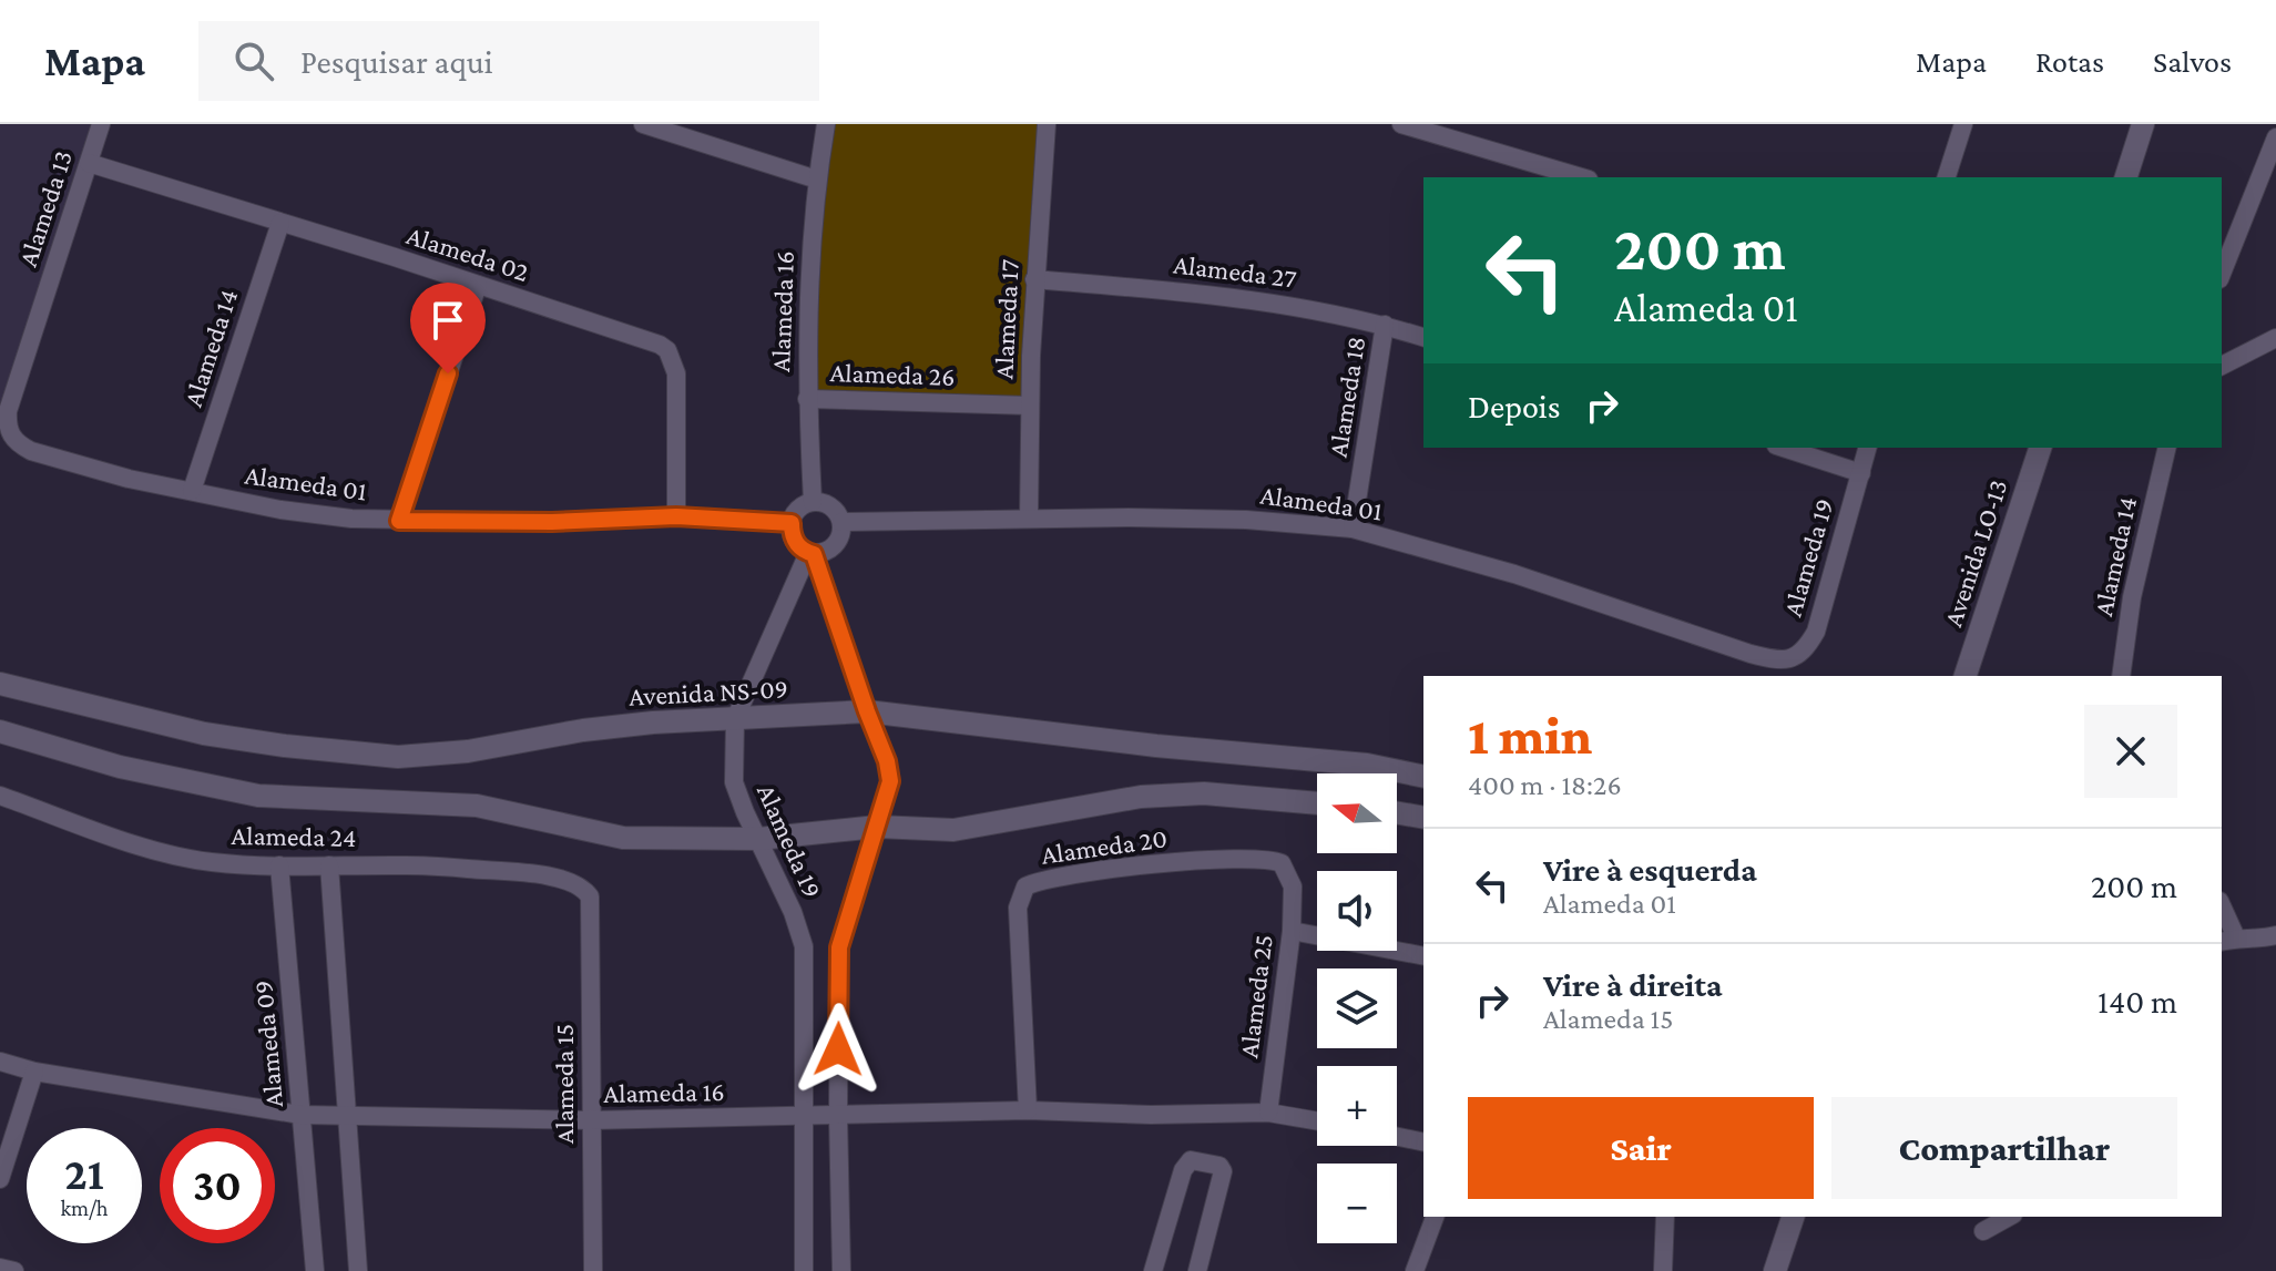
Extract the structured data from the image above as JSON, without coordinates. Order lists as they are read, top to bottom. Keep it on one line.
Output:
{"streets":{"street":["Alameda 13","Alameda 02","Alameda 27","Alameda 16","Alameda 17","Alameda 14","Alameda 26","Alameda 18","Alameda 01","Avenida LO-13","Alameda 19","Avenida NS-09","Alameda 24","Alameda 20","Alameda 25","Alameda 09","Alameda 15"]},"crossings":[["Alameda 13","Alameda 02"],["Alameda 13","Alameda 01"],["Alameda 02","Alameda 14"],["Alameda 02","Alameda 01"],["Alameda 27","Alameda 17"],["Alameda 27","Alameda 18"],["Alameda 16","Alameda 26"],["Alameda 16","Alameda 01"],["Alameda 16","Alameda 19"],["Alameda 16","Alameda 20"],["Alameda 16","Alameda 25"],["Alameda 16","Alameda 09"],["Alameda 16","Alameda 15"],["Alameda 17","Alameda 26"],["Alameda 17","Alameda 01"],["Alameda 14","Alameda 01"],["Alameda 18","Alameda 01"],["Alameda 01","Alameda 19"],["Alameda 19","Avenida NS-09"],["Alameda 24","Alameda 09"],["Alameda 24","Alameda 15"],["Alameda 20","Alameda 25"]],"north":"left","page":{"header":"Mapa","search":"Pesquisar aqui","nav":["Mapa","Rotas","Salvos"],"turn":["200 m","Alameda 01"],"then":"Depois","heading":["1 min","400 m · 18:26"],"map_buttons":["+","−"],"list":[{"name":"Vire à esquerda","note":"Alameda 01","value":"200 m"},{"name":"Vire à direita","note":"Alameda 15","value":"140 m"}],"buttons":["Sair","Compartilhar"],"speed":"21 km/h","limit":"30"}}
